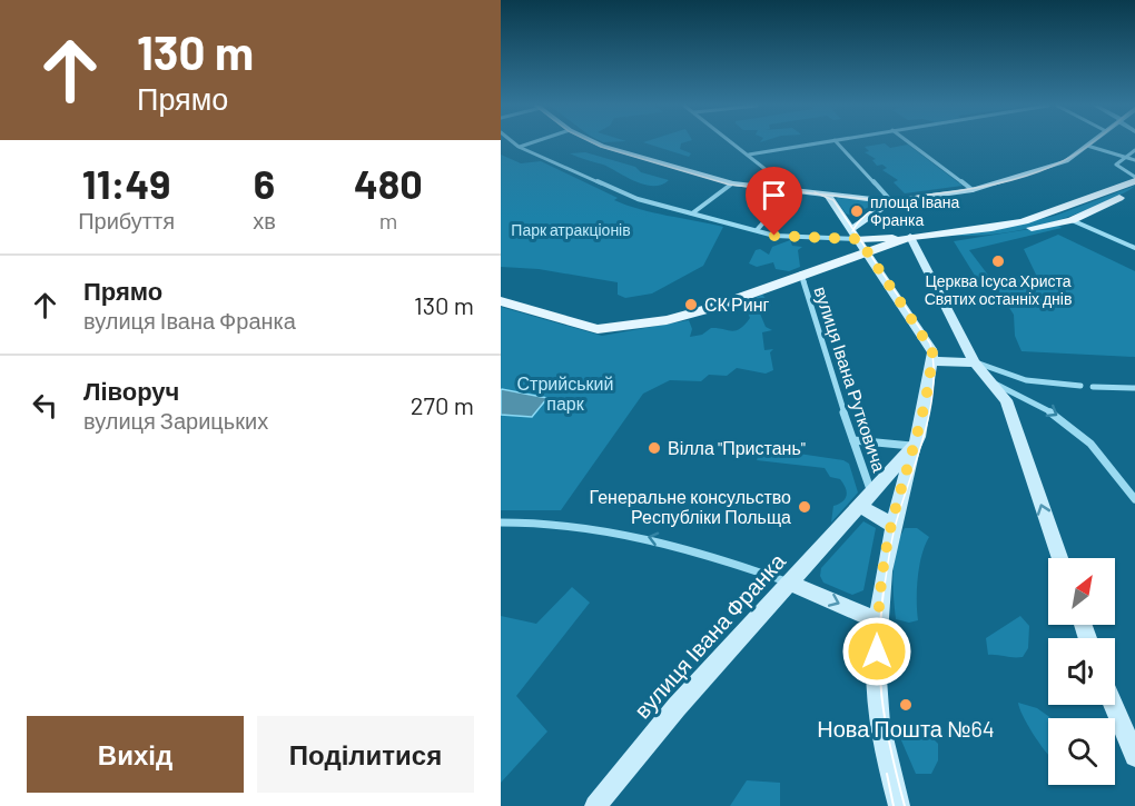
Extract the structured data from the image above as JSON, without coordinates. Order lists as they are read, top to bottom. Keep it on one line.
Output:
{"streets":{"main road":["вулиця Івана Франка"],"street":["вулиця Івана Рутковича"]},"crossings":[["вулиця Івана Рутковича","вулиця Івана Франка"]],"parks":["Парк атракціонів","Стрийський парк"],"places":["площа Івана Франка","Церква Ісуса Христа Святих останніх днів","СК Ринг","Вілла \"Пристань\"","Генеральне консульство Республіки Польща","Нова Пошта №64"],"north":"top right","page":{"turn":["130 m","Прямо"],"eta":["11:49","Прибуття","6","хв","480","m"],"list":[{"name":"Прямо","note":"вулиця Івана Франка","value":"130 m"},{"name":"Ліворуч","note":"вулиця Зарицьких","value":"270 m"}],"buttons":["Вихід","Поділитися"]}}
